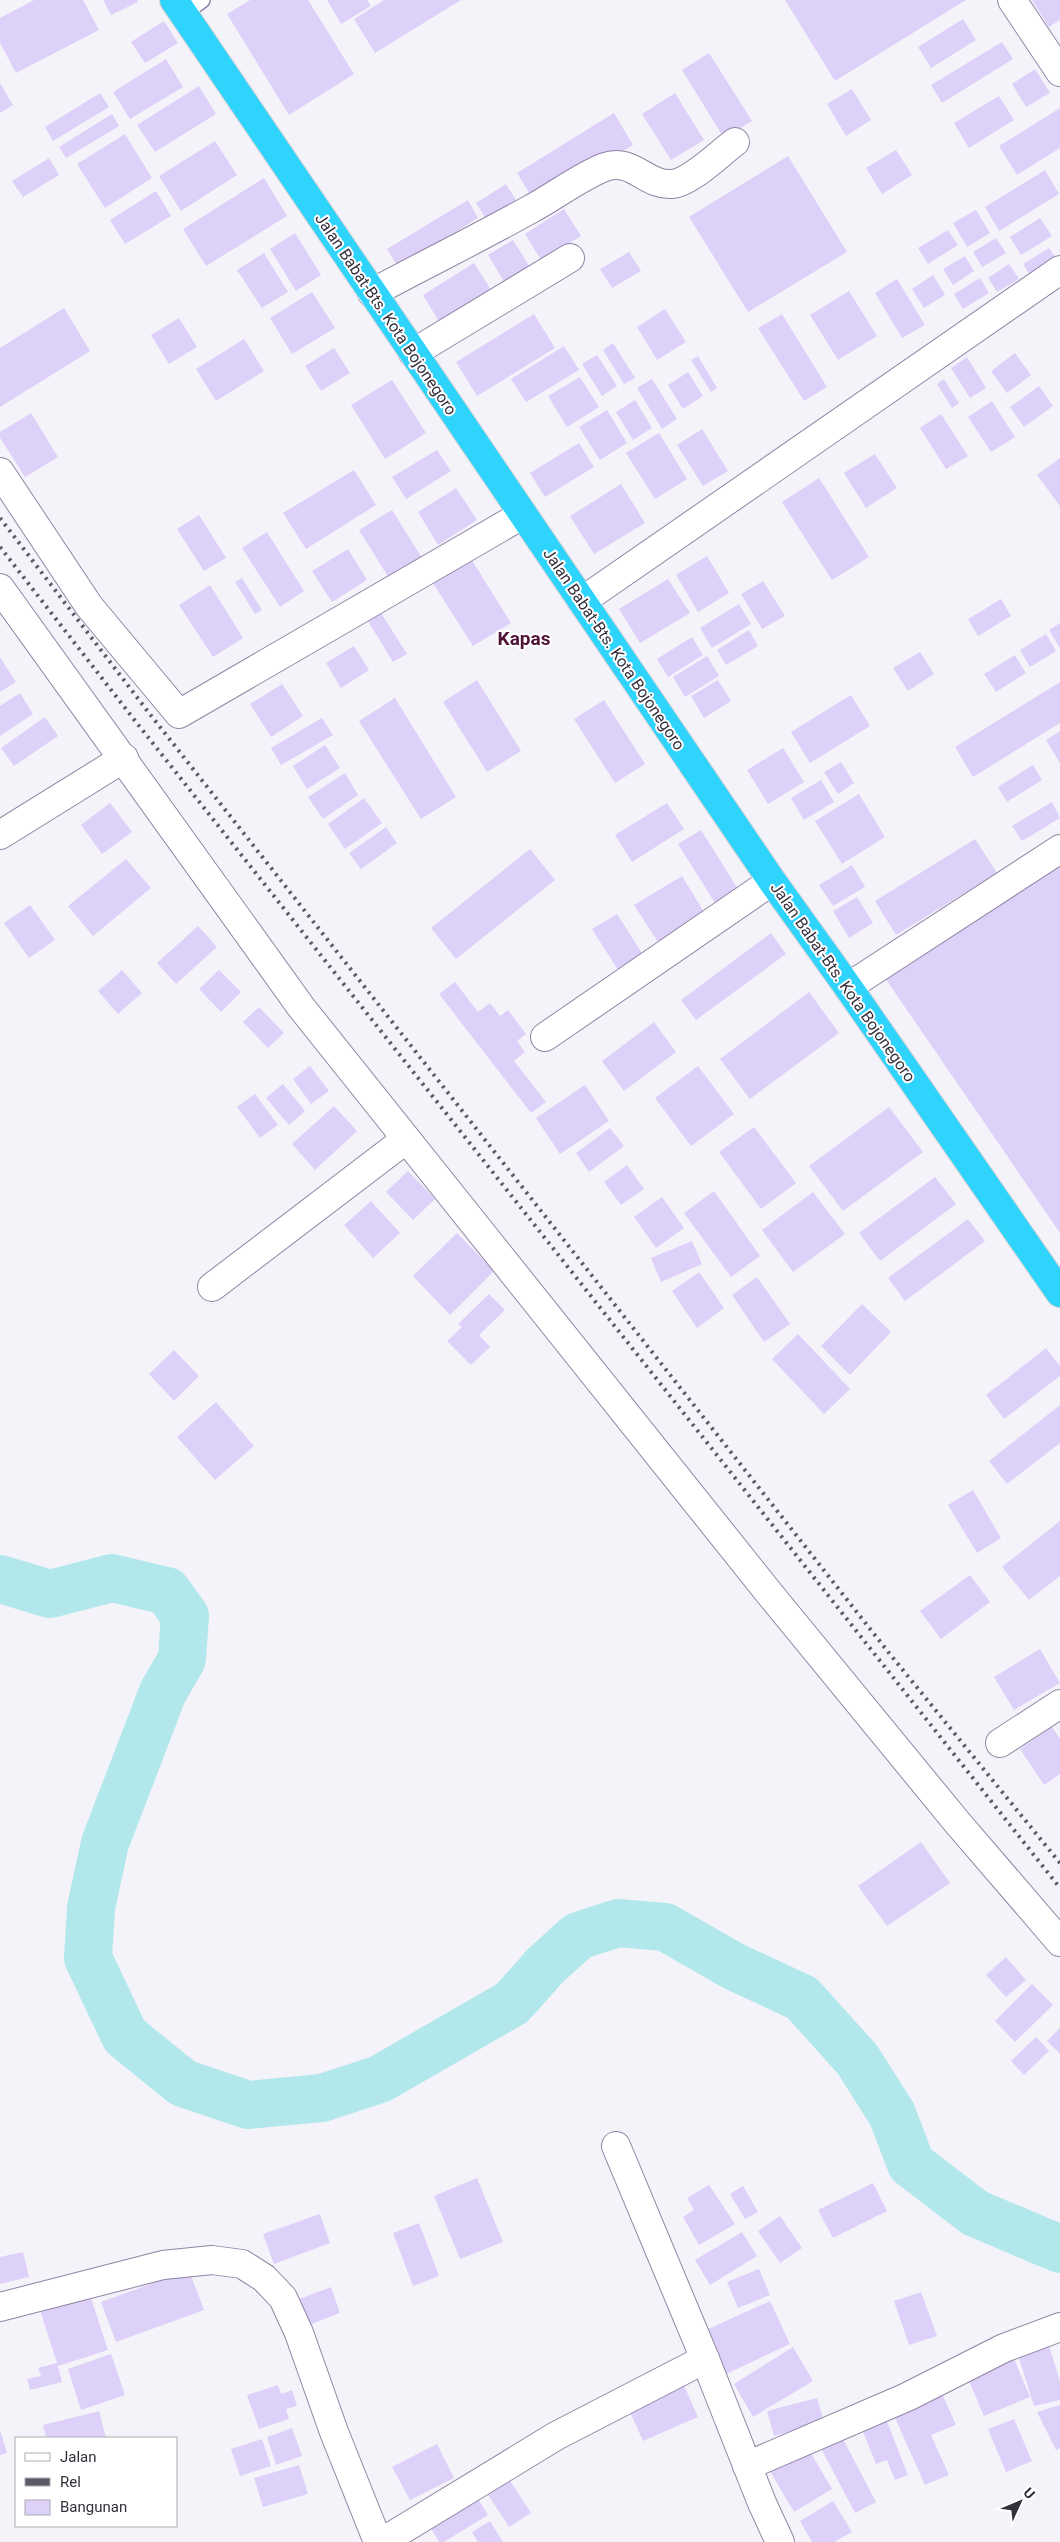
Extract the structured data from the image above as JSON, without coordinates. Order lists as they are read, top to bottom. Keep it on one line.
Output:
{"streets":{"highway":["Jalan Babat-Bts. Kota Bojonegoro"]},"districts":["Kapas"],"legend":["Jalan","Rel","Bangunan"],"north":"top right"}
